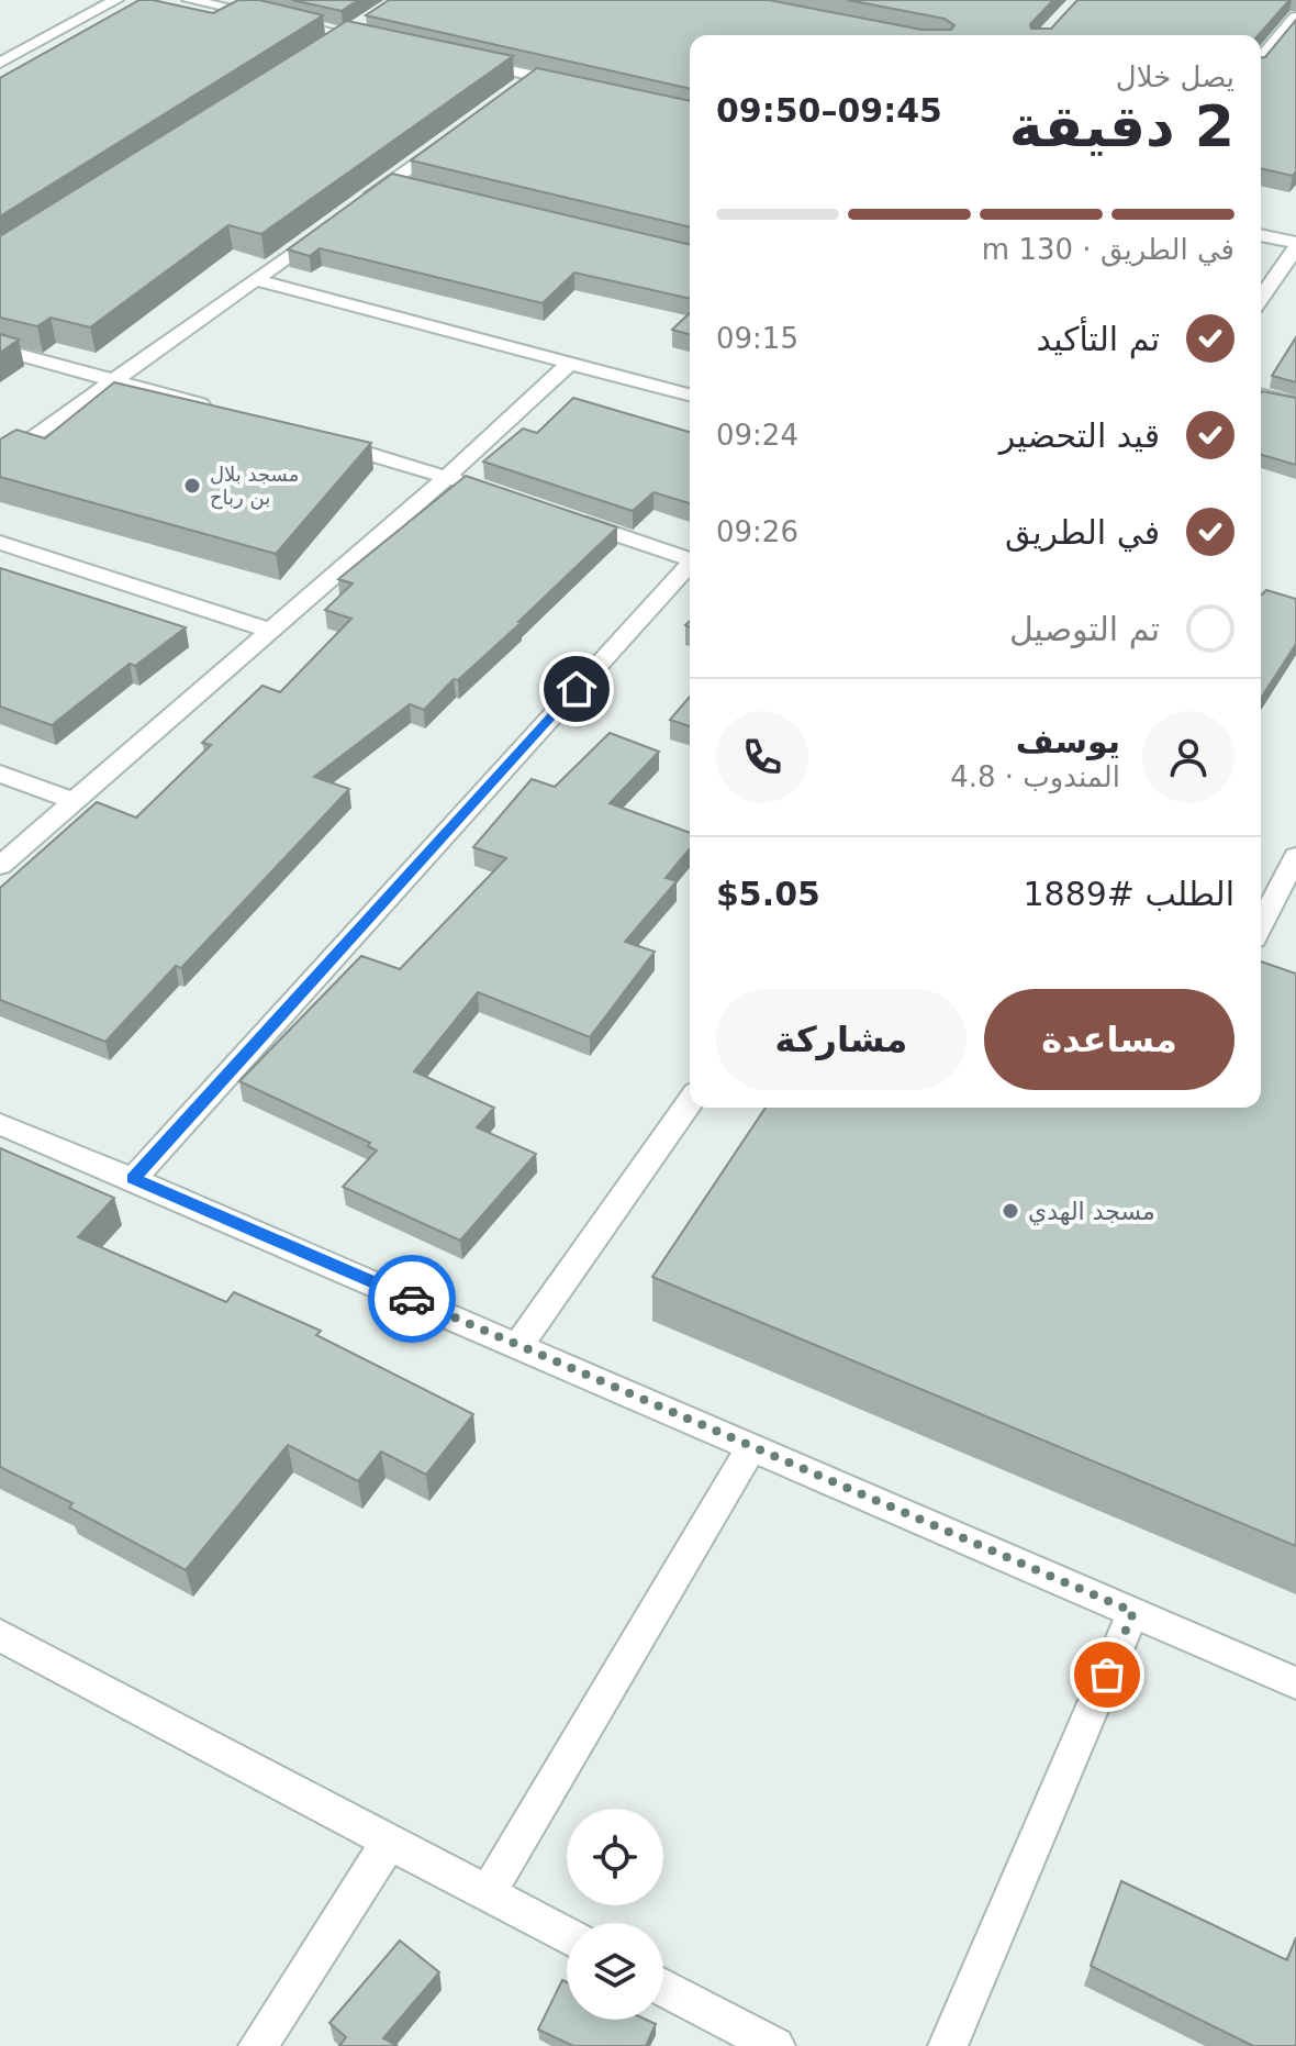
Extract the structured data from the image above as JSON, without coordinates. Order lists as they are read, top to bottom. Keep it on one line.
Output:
{"places":["مسجد بلال بن رباح","مسجد الهدي"],"page":{"heading":["2 دقيقة","يصل خلال","09:45–09:50"],"panel":["يوسف","المندوب · 4.8","الطلب #1889","$5.05"],"bar":"في الطريق · 130 m","list":[["تم التأكيد","09:15"],["قيد التحضير","09:24"],["في الطريق","09:26"],"تم التوصيل"],"buttons":["مساعدة","مشاركة"]}}
